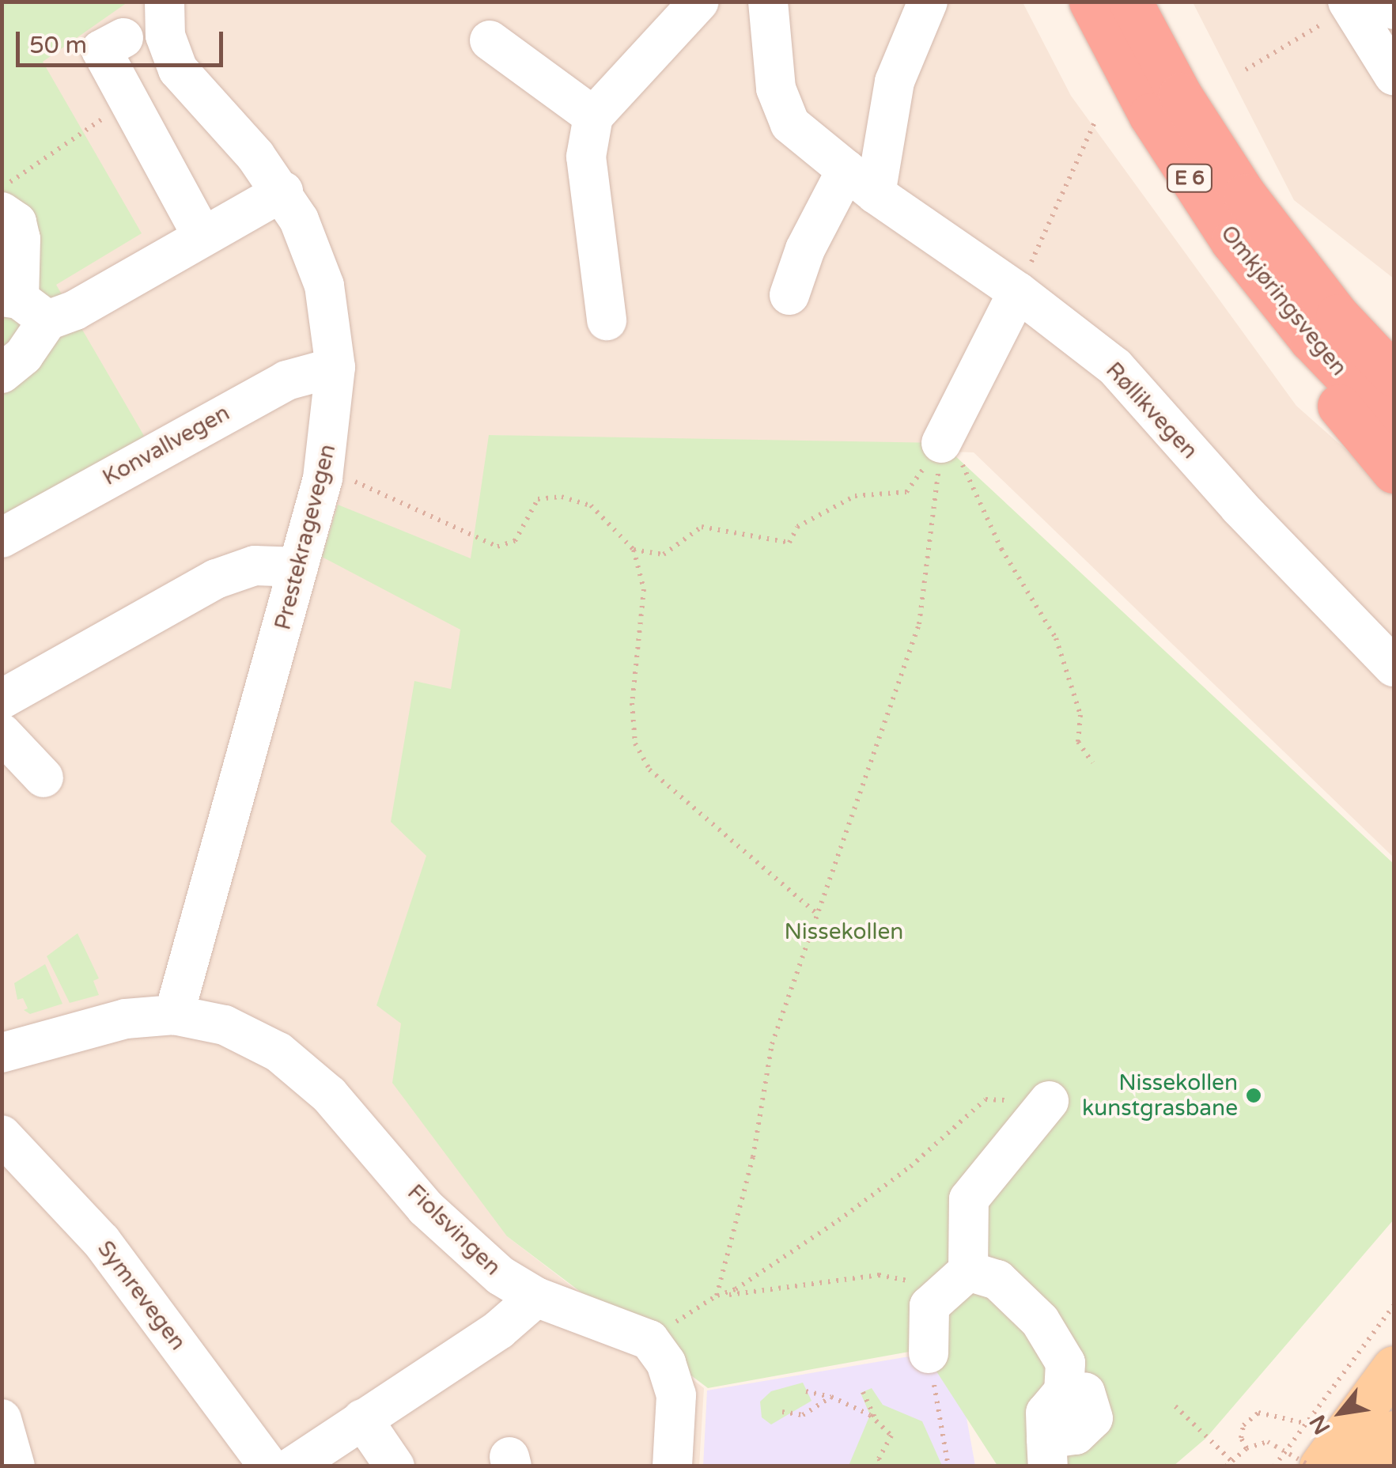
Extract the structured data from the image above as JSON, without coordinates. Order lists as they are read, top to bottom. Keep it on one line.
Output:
{"streets":{"highway":["E 6","Omkjøringsvegen"],"street":["Røllikvegen","Konvallvegen","Prestekragevegen","Fiolsvingen","Symrevegen"]},"crossings":[["E 6","Omkjøringsvegen"],["Konvallvegen","Prestekragevegen"],["Prestekragevegen","Fiolsvingen"]],"parks":["Nissekollen"],"places":["Nissekollen kunstgrasbane"],"scale_bar":"50 m","north":"bottom left"}
